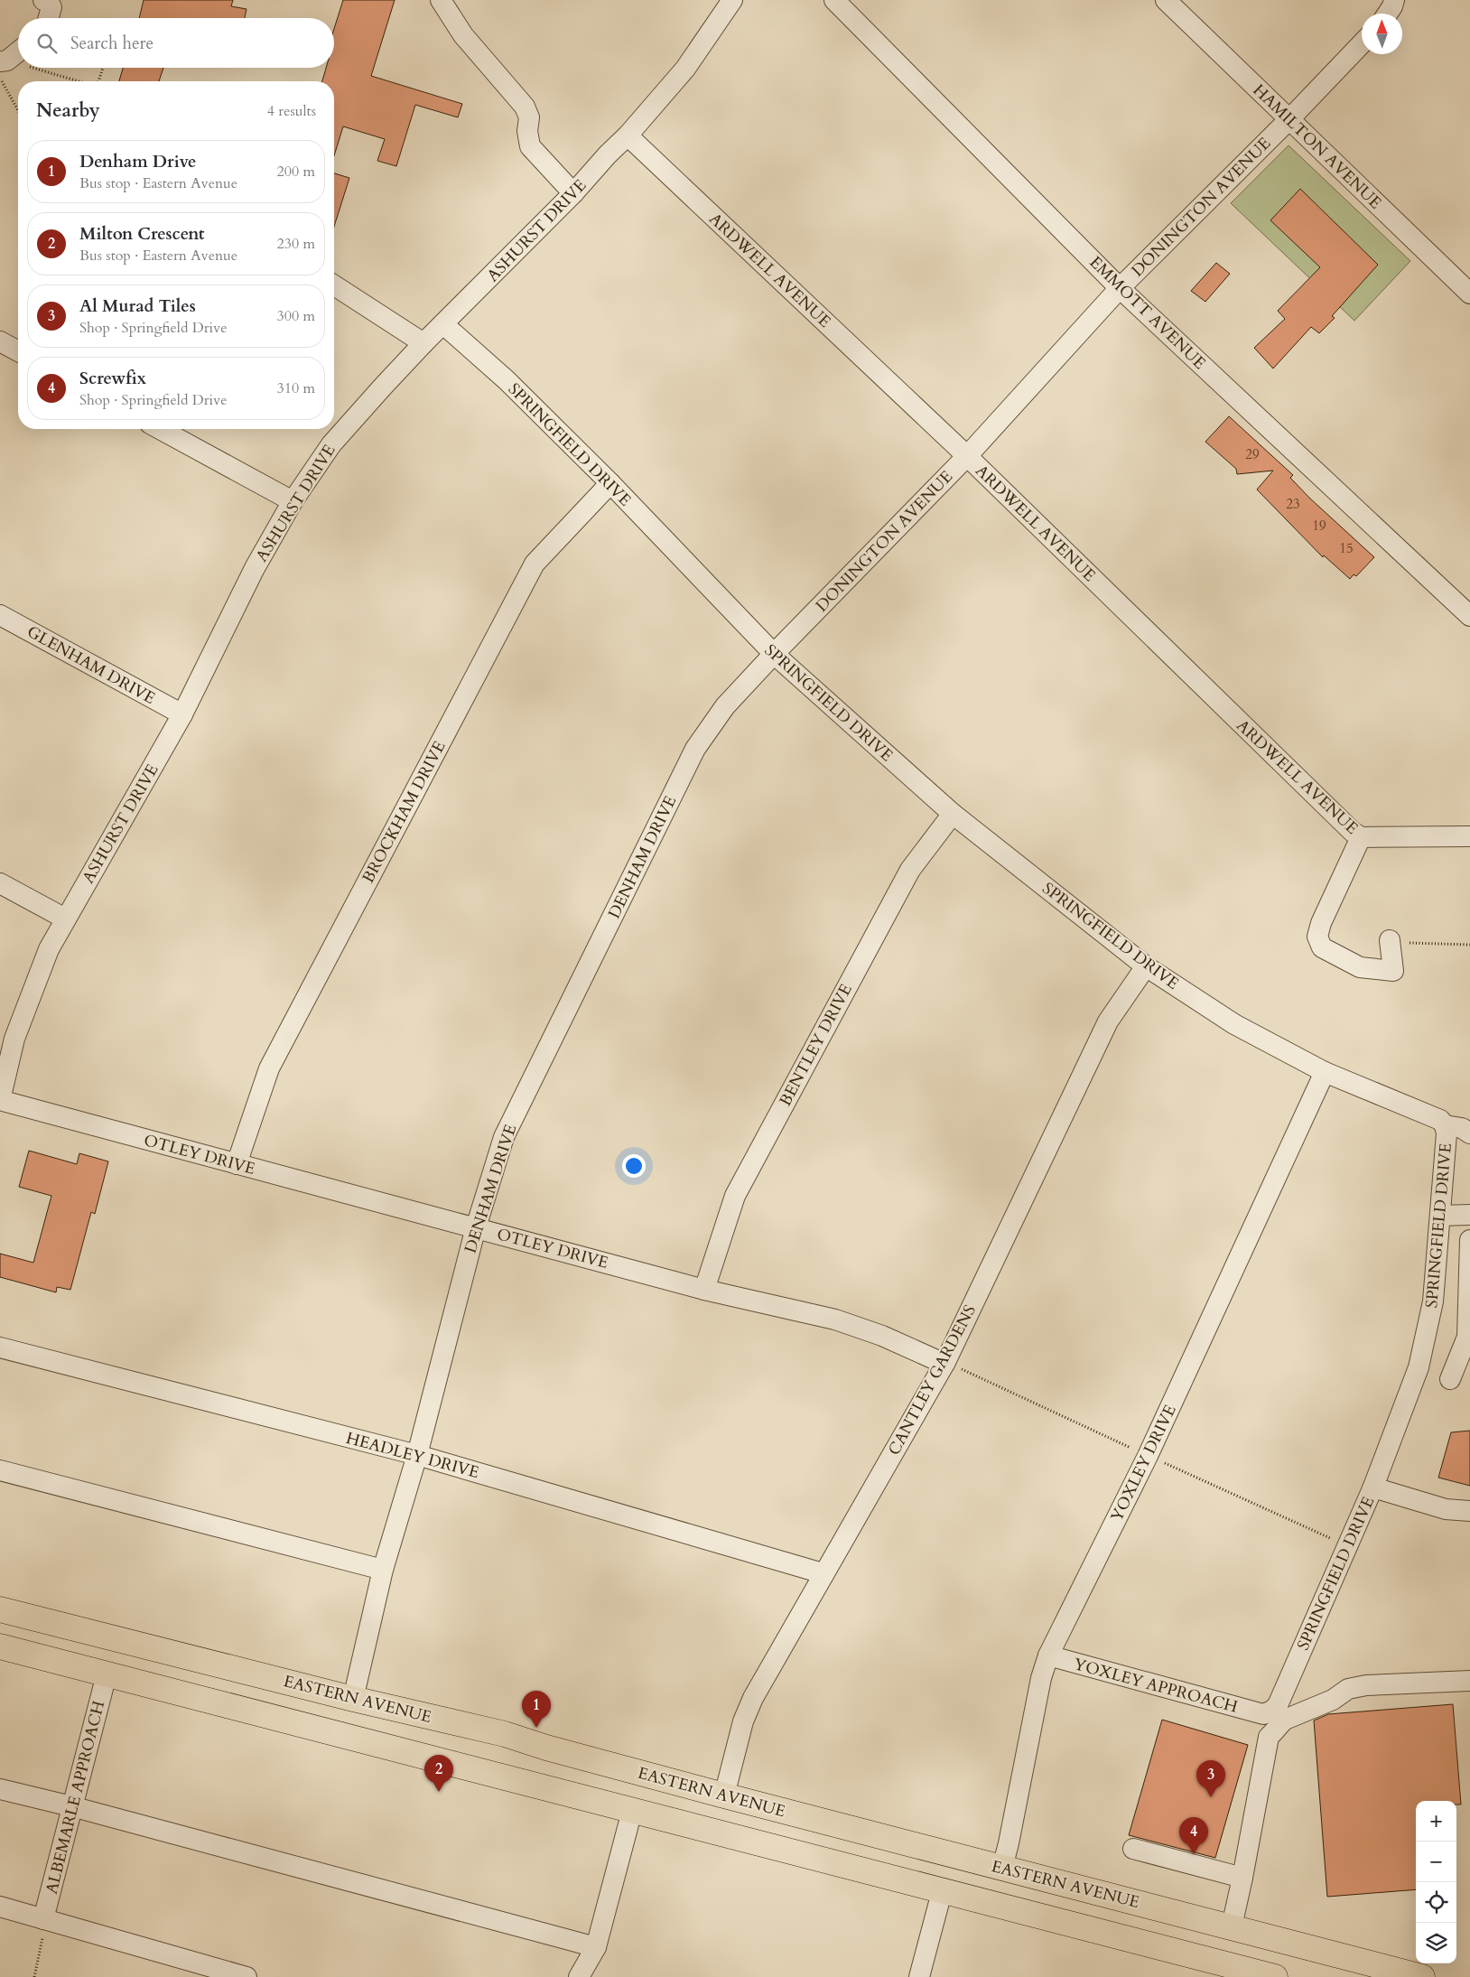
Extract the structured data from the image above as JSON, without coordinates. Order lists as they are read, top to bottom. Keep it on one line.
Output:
{"streets":{"highway":["EASTERN AVENUE"],"street":["HAMILTON AVENUE","DONINGTON AVENUE","ASHURST DRIVE","ARDWELL AVENUE","EMMOTT AVENUE","SPRINGFIELD DRIVE","GLENHAM DRIVE","BROCKHAM DRIVE","DENHAM DRIVE","BENTLEY DRIVE","OTLEY DRIVE","CANTLEY GARDENS","HEADLEY DRIVE","YOXLEY DRIVE","YOXLEY APPROACH","ALBEMARLE APPROACH"]},"crossings":[["HAMILTON AVENUE","DONINGTON AVENUE"],["DONINGTON AVENUE","ARDWELL AVENUE"],["DONINGTON AVENUE","EMMOTT AVENUE"],["DONINGTON AVENUE","SPRINGFIELD DRIVE"],["DONINGTON AVENUE","DENHAM DRIVE"],["ASHURST DRIVE","ARDWELL AVENUE"],["ASHURST DRIVE","SPRINGFIELD DRIVE"],["ASHURST DRIVE","GLENHAM DRIVE"],["ASHURST DRIVE","OTLEY DRIVE"],["SPRINGFIELD DRIVE","BROCKHAM DRIVE"],["SPRINGFIELD DRIVE","DENHAM DRIVE"],["SPRINGFIELD DRIVE","BENTLEY DRIVE"],["SPRINGFIELD DRIVE","CANTLEY GARDENS"],["SPRINGFIELD DRIVE","YOXLEY DRIVE"],["SPRINGFIELD DRIVE","YOXLEY APPROACH"],["BROCKHAM DRIVE","OTLEY DRIVE"],["DENHAM DRIVE","OTLEY DRIVE"],["DENHAM DRIVE","HEADLEY DRIVE"],["DENHAM DRIVE","EASTERN AVENUE"],["BENTLEY DRIVE","OTLEY DRIVE"],["OTLEY DRIVE","CANTLEY GARDENS"],["CANTLEY GARDENS","HEADLEY DRIVE"],["CANTLEY GARDENS","EASTERN AVENUE"],["YOXLEY DRIVE","YOXLEY APPROACH"],["YOXLEY DRIVE","EASTERN AVENUE"]],"house_numbers":["29","23","19","15"],"north":"top","page":{"search":"Search here","heading":["Nearby","4 results"],"list":[{"mark":"1","name":"Denham Drive","note":"Bus stop · Eastern Avenue","value":"200 m"},{"mark":"2","name":"Milton Crescent","note":"Bus stop · Eastern Avenue","value":"230 m"},{"mark":"3","name":"Al Murad Tiles","note":"Shop · Springfield Drive","value":"300 m"},{"mark":"4","name":"Screwfix","note":"Shop · Springfield Drive","value":"310 m"}],"pins":["1","2","3","4"],"map_buttons":["+","−"]}}
